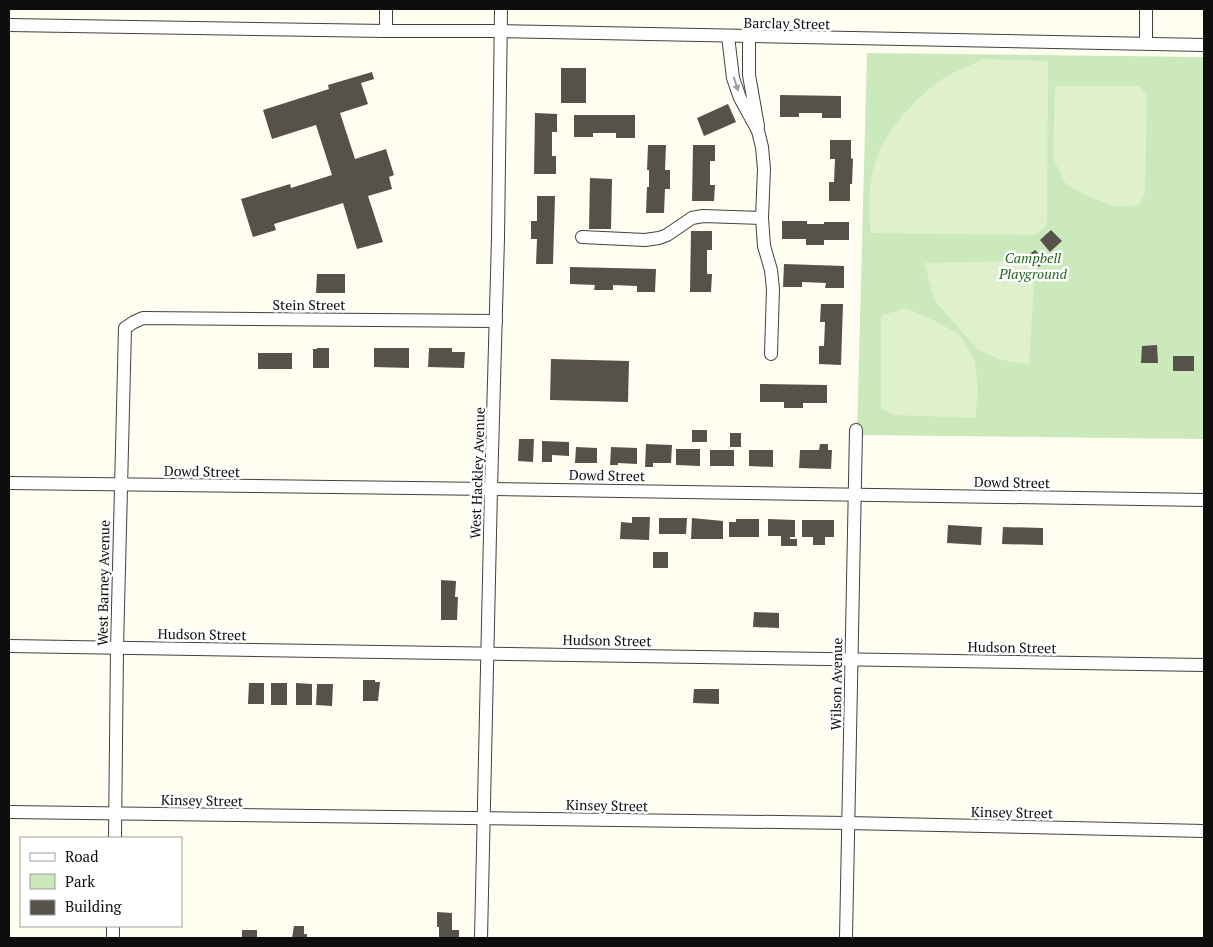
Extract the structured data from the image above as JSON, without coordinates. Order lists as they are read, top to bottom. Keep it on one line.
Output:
{"streets":{"street":["Barclay Street","Stein Street","Dowd Street","West Hackley Avenue","West Barney Avenue","Hudson Street","Wilson Avenue","Kinsey Street"]},"crossings":[["Barclay Street","West Hackley Avenue"],["Stein Street","West Hackley Avenue"],["Stein Street","West Barney Avenue"],["Dowd Street","West Hackley Avenue"],["Dowd Street","West Barney Avenue"],["Dowd Street","Wilson Avenue"],["West Hackley Avenue","Hudson Street"],["West Hackley Avenue","Kinsey Street"],["West Barney Avenue","Hudson Street"],["West Barney Avenue","Kinsey Street"],["Hudson Street","Wilson Avenue"],["Wilson Avenue","Kinsey Street"]],"parks":["Campbell Playground"],"legend":["Road","Park","Building"]}
